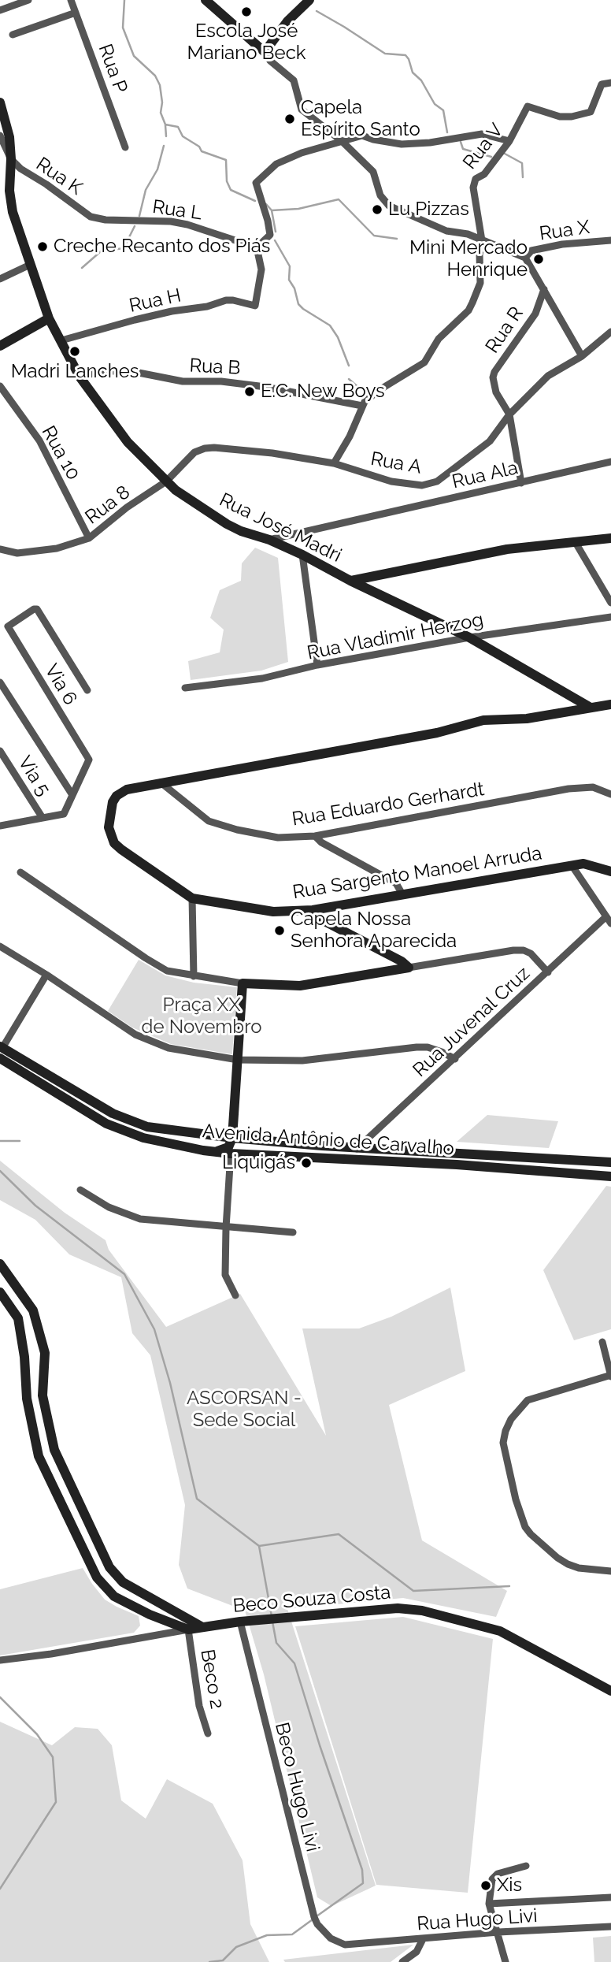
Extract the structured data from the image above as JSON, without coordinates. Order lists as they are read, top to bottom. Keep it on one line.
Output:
{"streets":{"street":["Rua P","Rua V","Rua K","Rua L","Rua X","Rua H","Rua R","Rua B","Rua 10","Rua A","Rua Ala","Rua 8","Rua José Madri","Rua Vladimir Herzog","Via 6","Via 5","Rua Eduardo Gerhardt","Rua Sargento Manoel Arruda","Rua Juvenal Cruz","Avenida Antônio de Carvalho","Beco Souza Costa","Beco 2","Beco Hugo Livi","Rua Hugo Livi"]},"crossings":[["Rua K","Rua L"],["Rua K","Rua José Madri"],["Rua L","Rua H"],["Rua H","Rua José Madri"],["Rua R","Rua A"],["Rua R","Rua Ala"],["Rua B","Rua José Madri"],["Rua 10","Rua 8"],["Rua A","Rua 8"],["Rua A","Rua José Madri"],["Rua Ala","Rua José Madri"],["Rua 8","Rua José Madri"],["Rua José Madri","Rua Vladimir Herzog"],["Rua Eduardo Gerhardt","Rua Sargento Manoel Arruda"],["Rua Juvenal Cruz","Avenida Antônio de Carvalho"],["Beco Souza Costa","Beco 2"],["Beco Souza Costa","Beco Hugo Livi"],["Beco Hugo Livi","Rua Hugo Livi"]],"parks":["Praça XX de Novembro","ASCORSAN - Sede Social"],"places":["Escola José Mariano Beck","Capela Espírito Santo","Lu Pizzas","Creche Recanto dos Piás","Mini Mercado Henrique","Madri Lanches","E.C. New Boys","Capela Nossa Senhora Aparecida","Liquigás","Xis"]}
